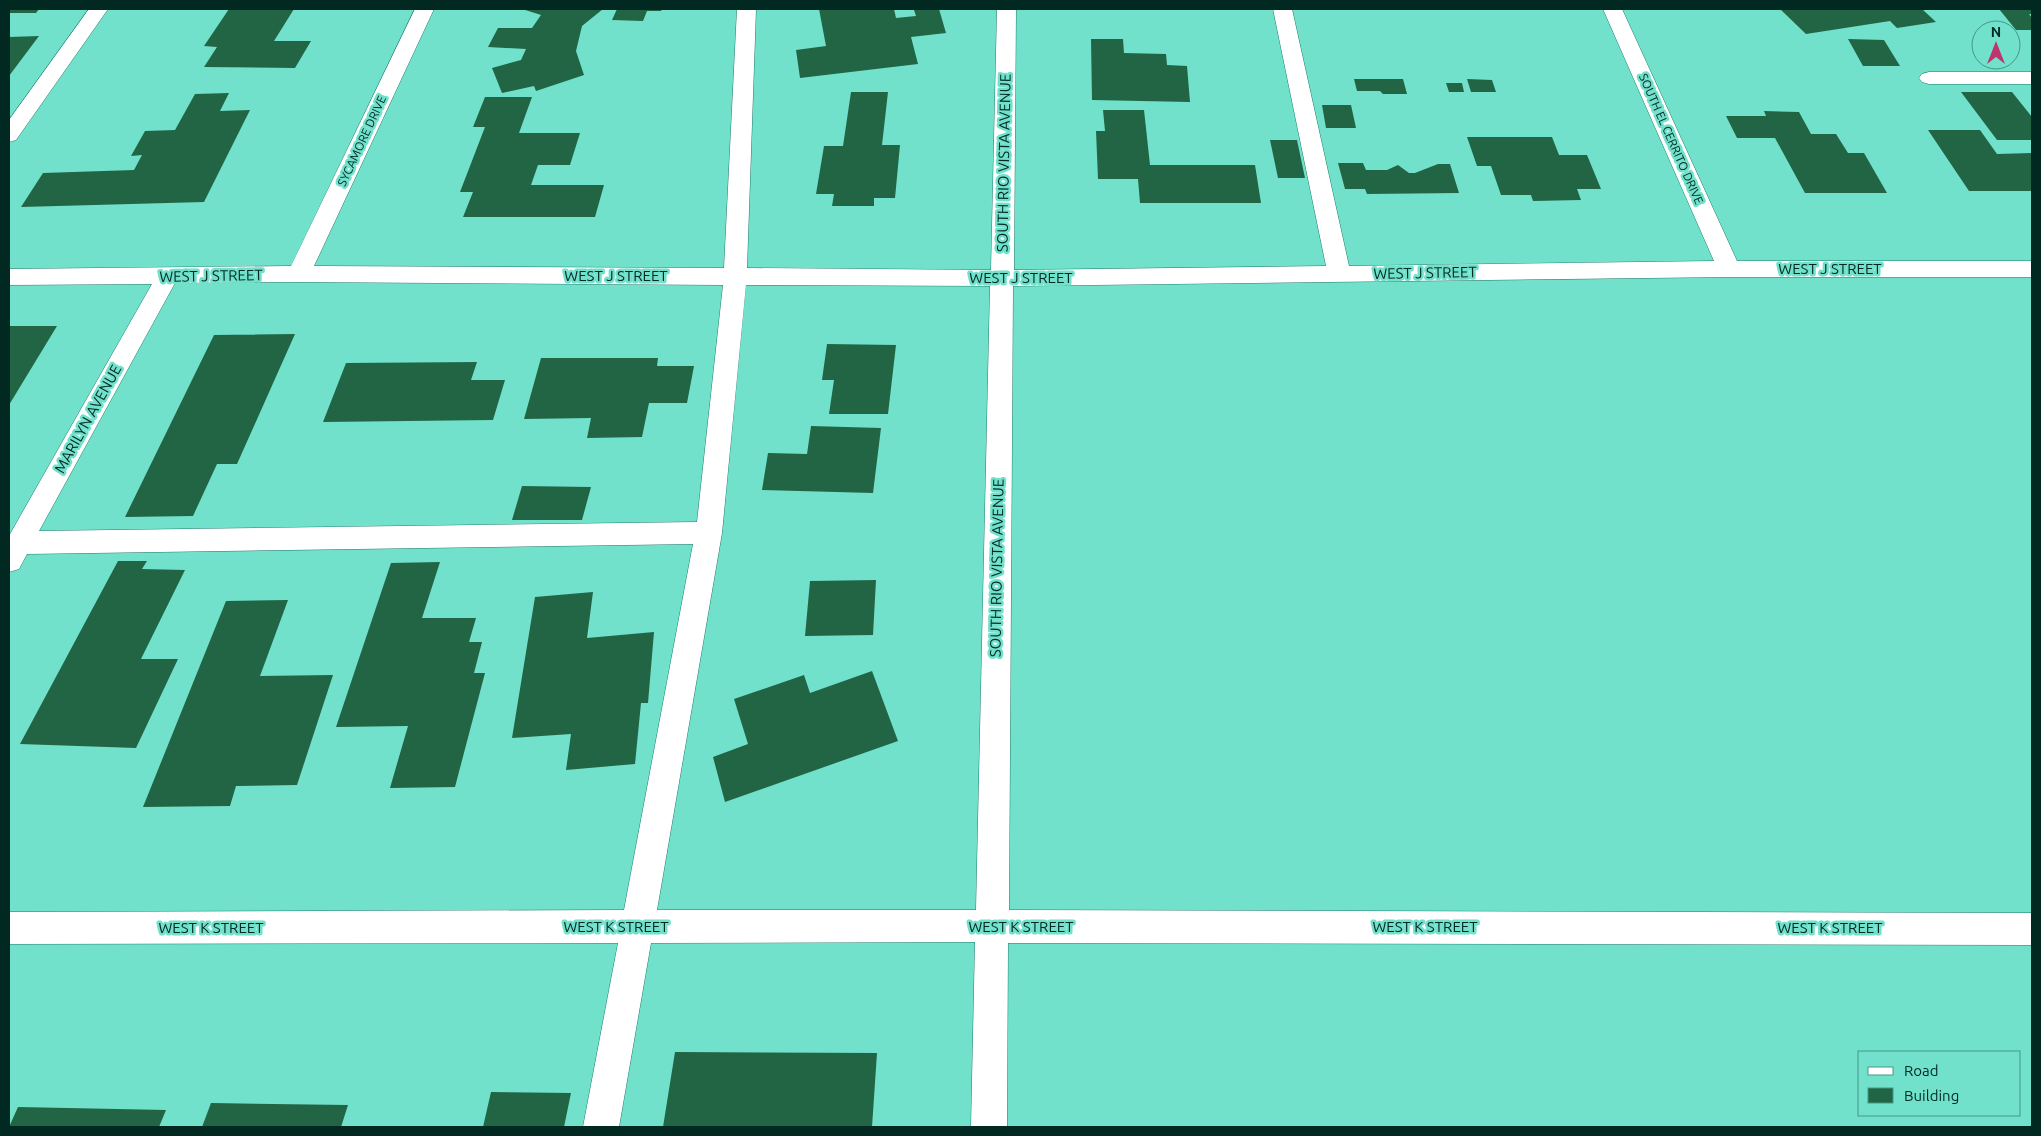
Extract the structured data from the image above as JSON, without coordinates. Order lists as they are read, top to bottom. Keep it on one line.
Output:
{"streets":{"street":["SOUTH EL CERRITO DRIVE","SYCAMORE DRIVE","SOUTH RIO VISTA AVENUE","WEST J STREET","MARILYN AVENUE","WEST K STREET"]},"crossings":[["SOUTH EL CERRITO DRIVE","WEST J STREET"],["SYCAMORE DRIVE","WEST J STREET"],["SOUTH RIO VISTA AVENUE","WEST J STREET"],["SOUTH RIO VISTA AVENUE","WEST K STREET"],["WEST J STREET","MARILYN AVENUE"]],"legend":["Road","Building"],"north":"top"}
